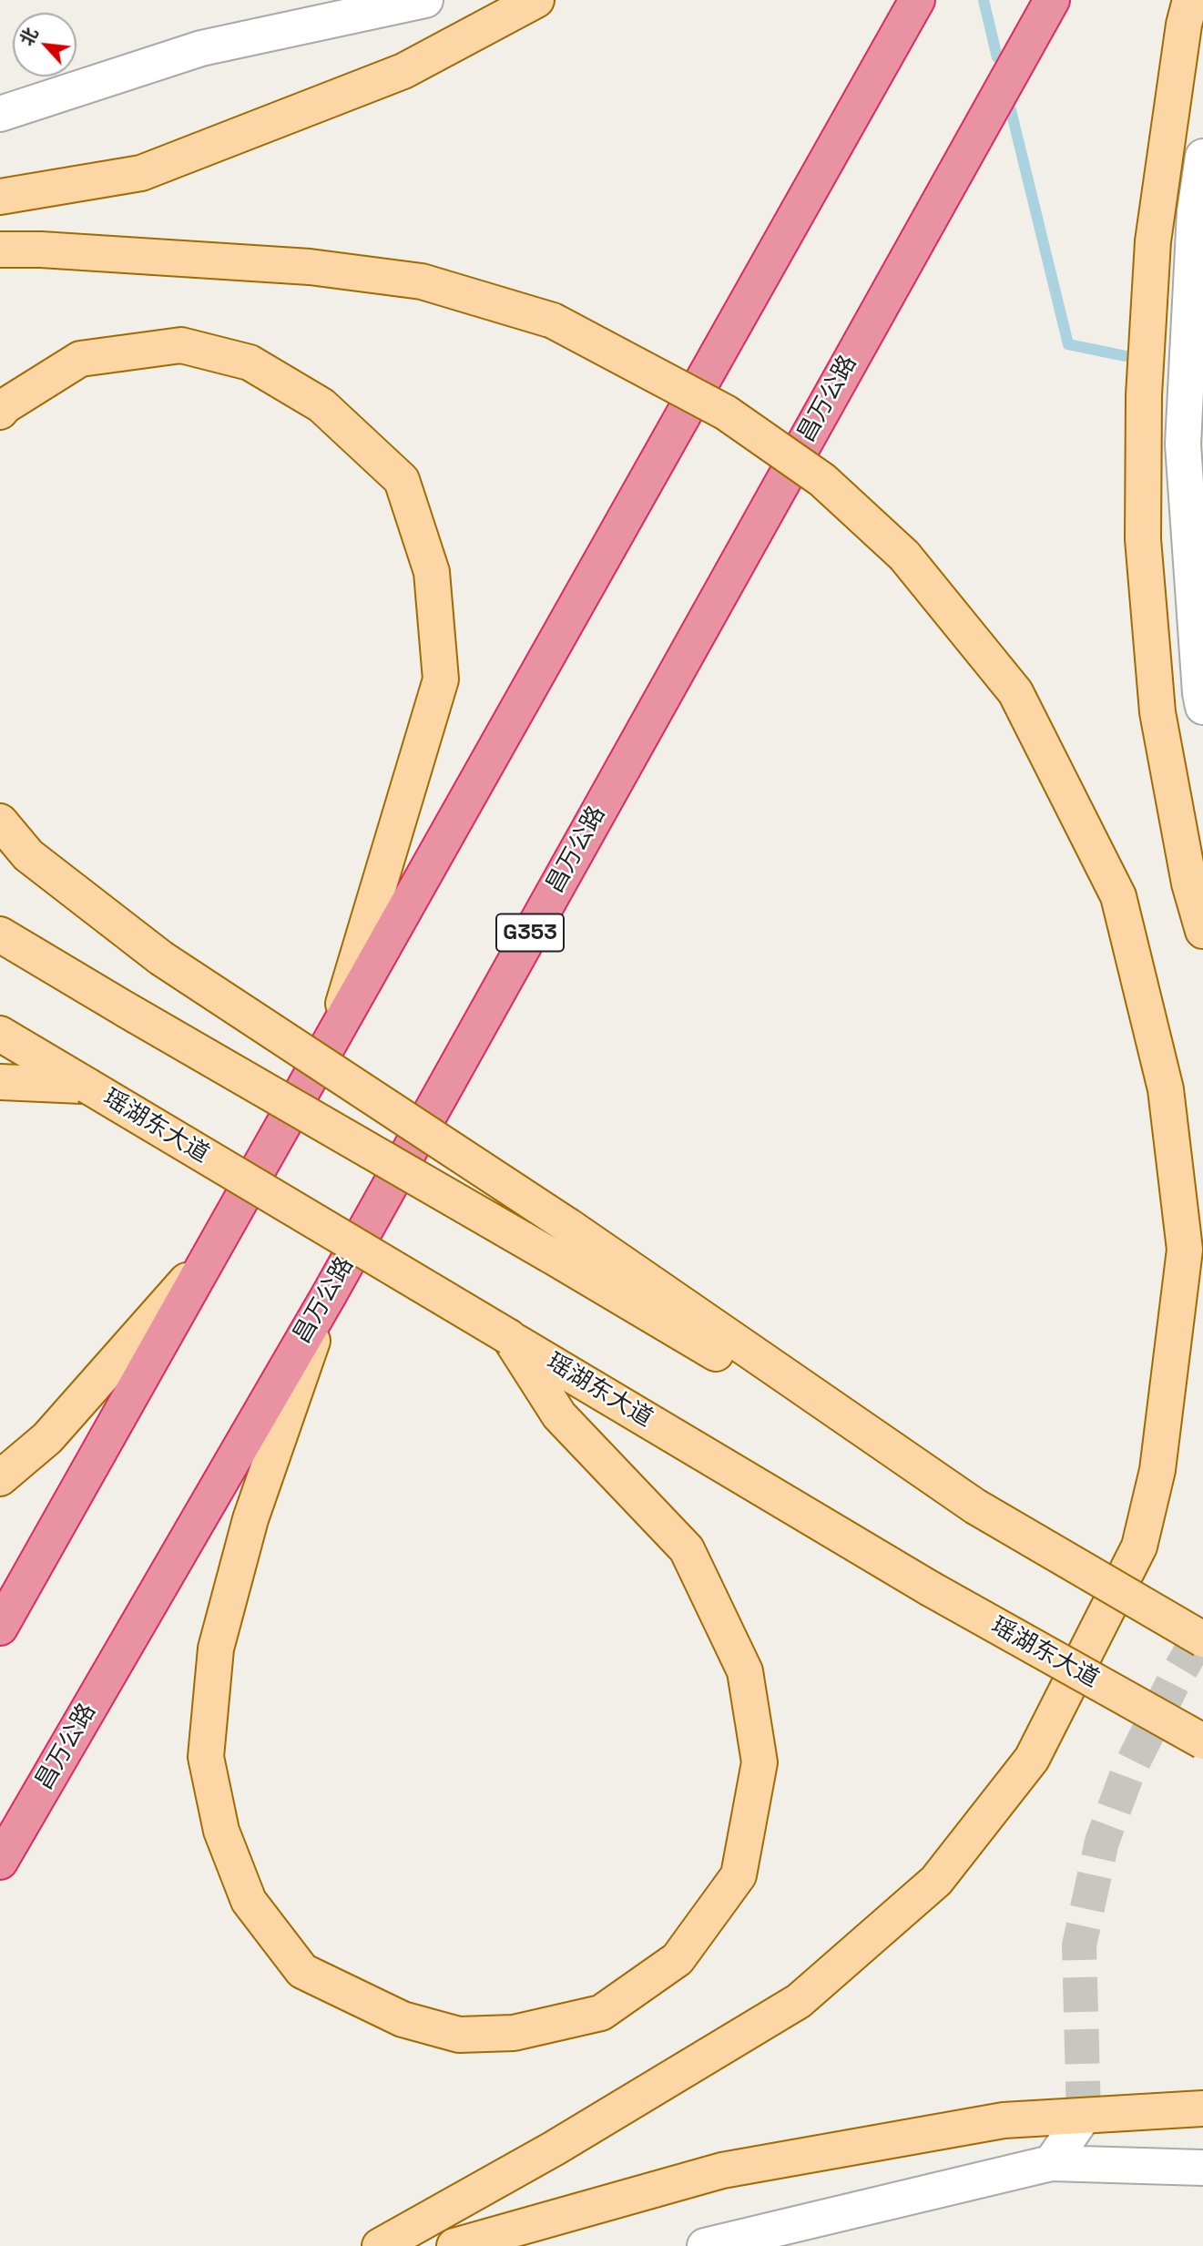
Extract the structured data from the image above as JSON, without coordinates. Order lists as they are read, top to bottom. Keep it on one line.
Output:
{"streets":{"highway":["昌万公路","G353"],"main road":["瑶湖东大道"]},"north":"top left"}
